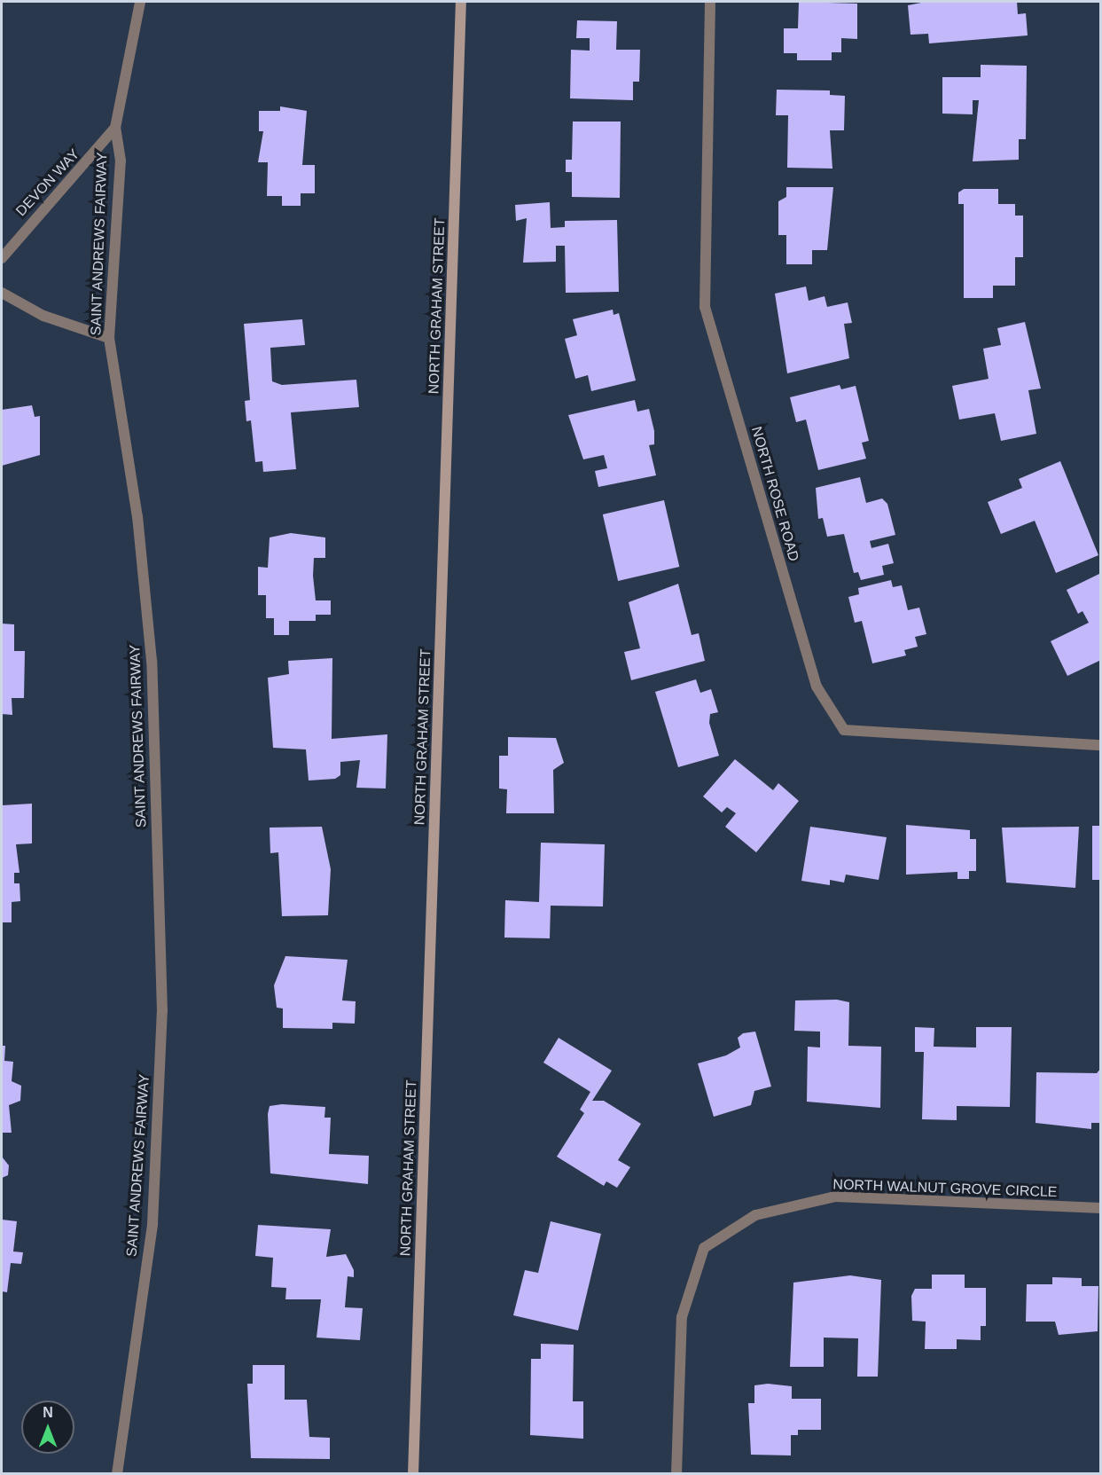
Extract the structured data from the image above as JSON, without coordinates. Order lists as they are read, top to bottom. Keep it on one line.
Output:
{"streets":{"street":["DEVON WAY","SAINT ANDREWS FAIRWAY","NORTH GRAHAM STREET","NORTH ROSE ROAD","NORTH WALNUT GROVE CIRCLE"]},"crossings":[["DEVON WAY","SAINT ANDREWS FAIRWAY"]],"north":"top"}
